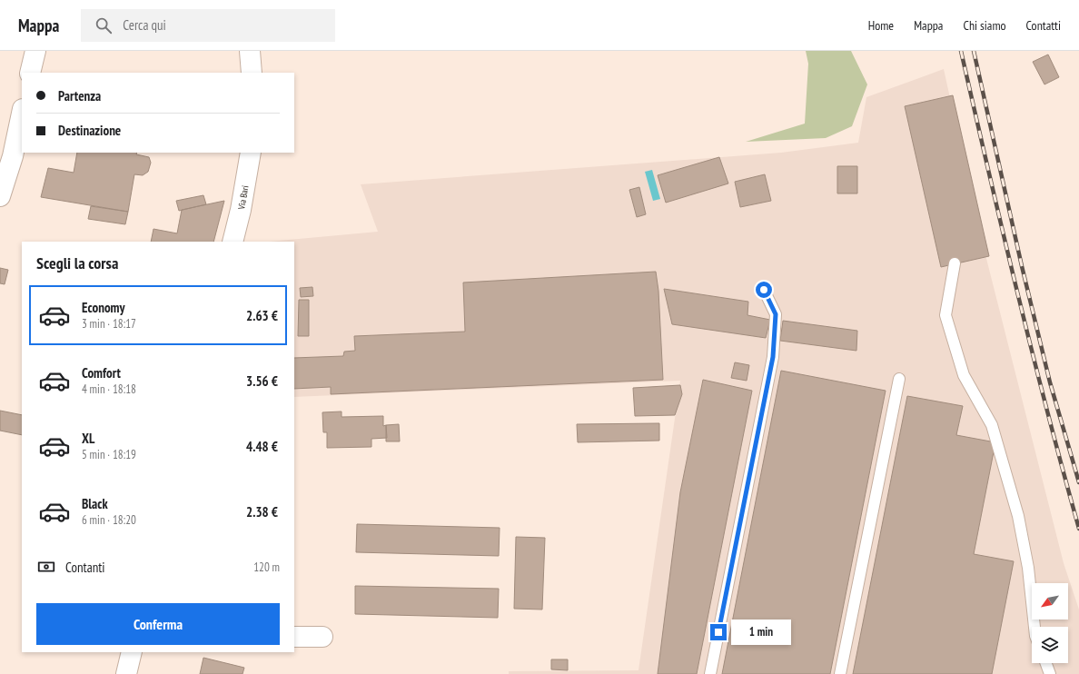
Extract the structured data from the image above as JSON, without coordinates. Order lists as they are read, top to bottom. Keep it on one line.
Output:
{"streets":{"street":["Via Bari"]},"north":"bottom left","page":{"header":"Mappa","search":"Cerca qui","nav":["Home","Mappa","Chi siamo","Contatti"],"banner":["Partenza","Destinazione"],"heading":"Scegli la corsa","list":[{"name":"Economy","note":"3 min · 18:17","value":"2.63 €"},{"name":"Comfort","note":"4 min · 18:18","value":"3.56 €"},{"name":"XL","note":"5 min · 18:19","value":"4.48 €"},{"name":"Black","note":"6 min · 18:20","value":"2.38 €"}],"pay":["Contanti","120 m"],"buttons":"Conferma","bubble":"1 min"}}
